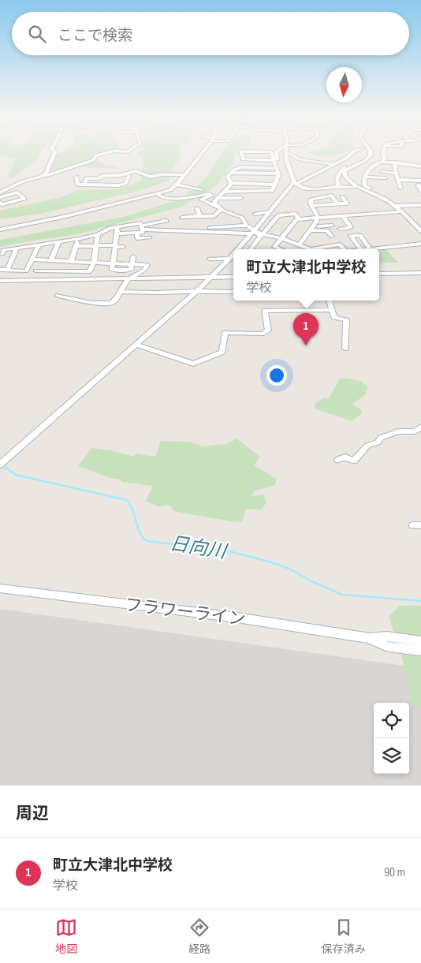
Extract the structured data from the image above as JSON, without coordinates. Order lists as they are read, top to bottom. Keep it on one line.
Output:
{"streets":{"street":["フラワーライン"]},"water":["日向川"],"north":"bottom","page":{"search":"ここで検索","popup":["町立大津北中学校","学校"],"pins":"1","heading":"周辺","list":[{"mark":"1","name":"町立大津北中学校","note":"学校","value":"90 m"}],"nav":["地図","経路","保存済み"]}}
